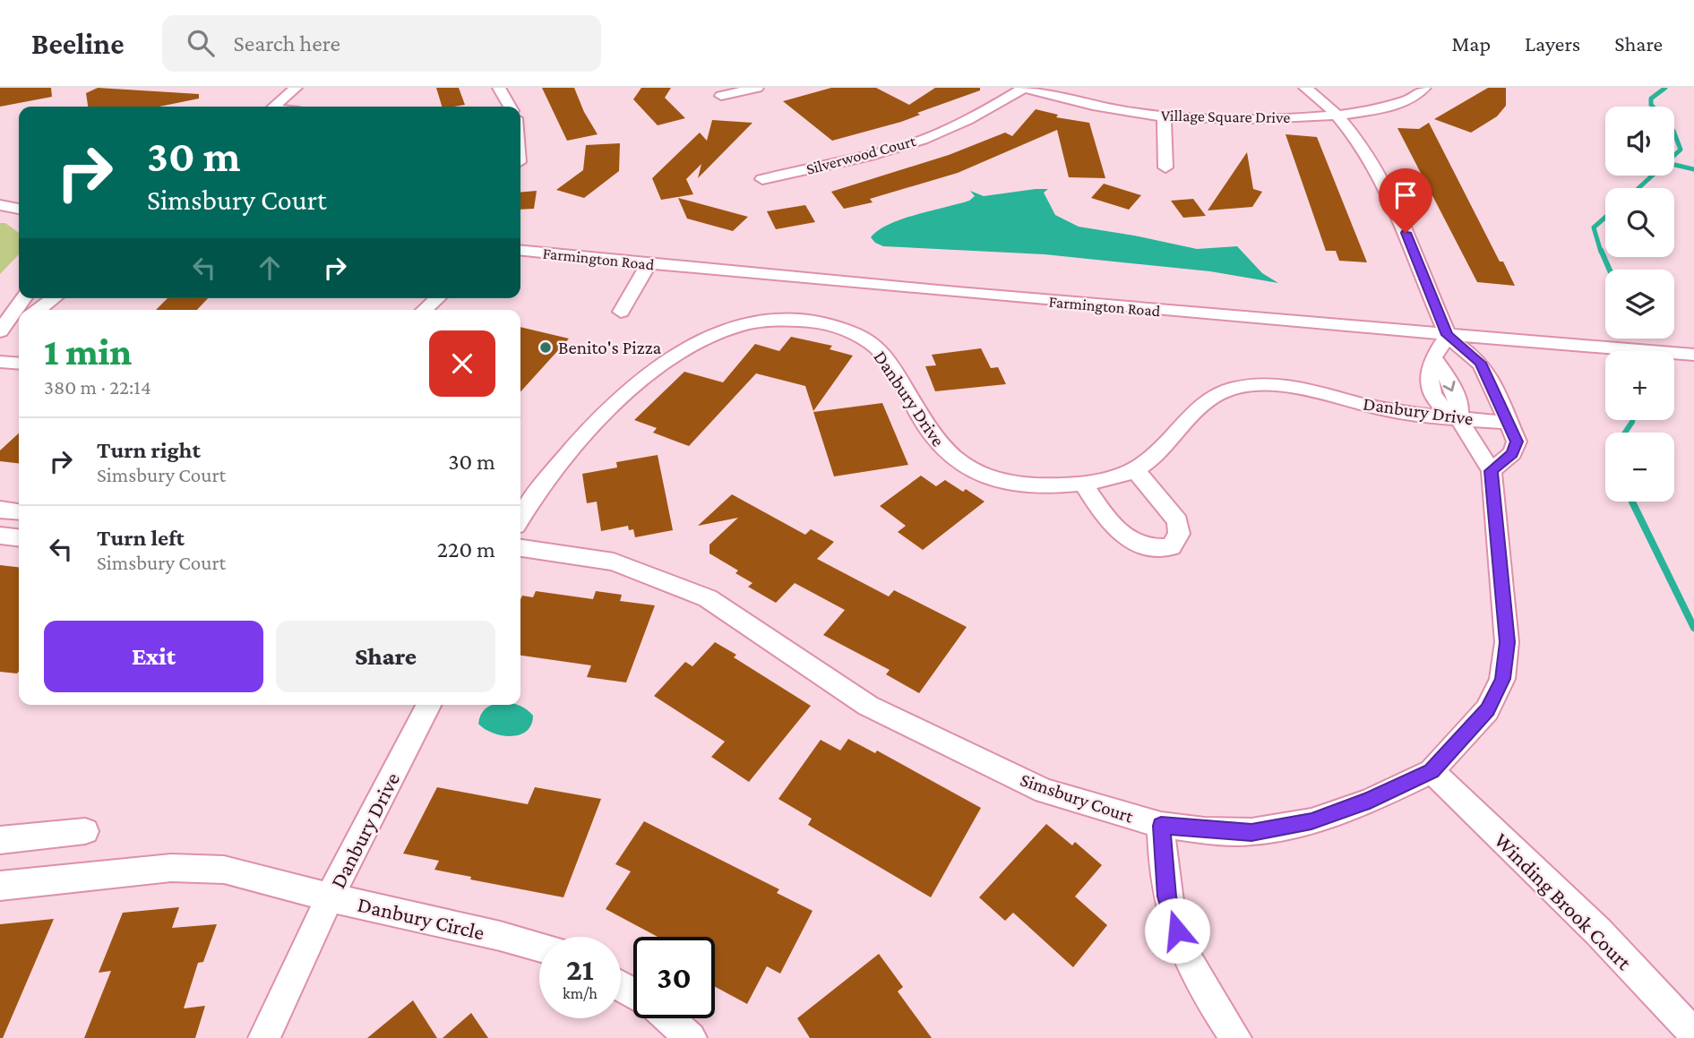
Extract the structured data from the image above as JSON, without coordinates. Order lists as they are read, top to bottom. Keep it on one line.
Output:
{"streets":{"street":["Village Square Drive","Silverwood Court","Farmington Road","Danbury Drive","Simsbury Court","Winding Brook Court","Danbury Circle"]},"crossings":[["Village Square Drive","Silverwood Court"],["Farmington Road","Simsbury Court"],["Danbury Drive","Simsbury Court"],["Danbury Drive","Danbury Circle"],["Simsbury Court","Winding Brook Court"]],"places":["Benito's Pizza"],"page":{"header":"Beeline","search":"Search here","nav":["Map","Layers","Share"],"map_buttons":["+","−"],"turn":["30 m","Simsbury Court"],"heading":["1 min","380 m · 22:14"],"list":[{"name":"Turn right","note":"Simsbury Court","value":"30 m"},{"name":"Turn left","note":"Simsbury Court","value":"220 m"}],"buttons":["Exit","Share"],"speed":"21 km/h","limit":"30"}}
